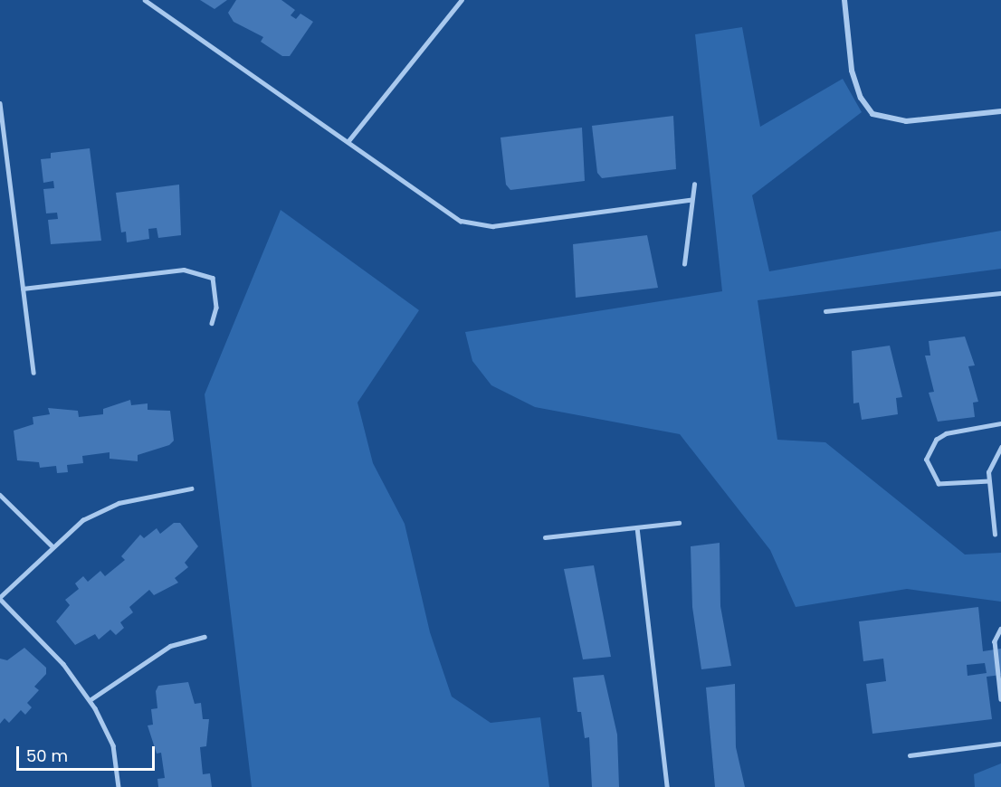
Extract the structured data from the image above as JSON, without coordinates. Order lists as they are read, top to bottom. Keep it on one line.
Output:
{"scale_bar":"50 m"}
